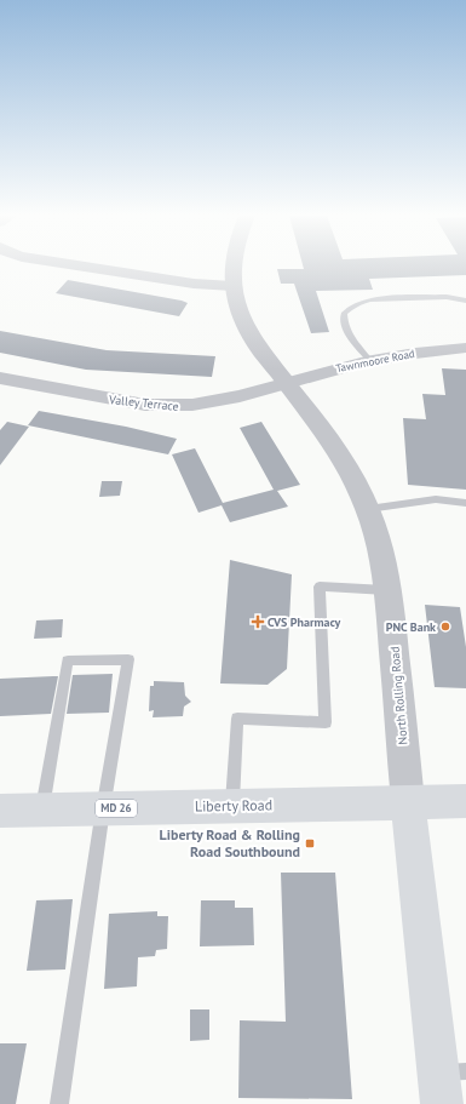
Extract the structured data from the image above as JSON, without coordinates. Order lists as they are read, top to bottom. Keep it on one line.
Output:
{"streets":{"main road":["North Rolling Road","Liberty Road","MD 26"],"street":["Tawnmoore Road","Valley Terrace"]},"crossings":[["Tawnmoore Road","Valley Terrace"],["Tawnmoore Road","North Rolling Road"],["Valley Terrace","North Rolling Road"],["North Rolling Road","Liberty Road"]],"places":{"health":["CVS Pharmacy"],"other":["PNC Bank"],"transit":["Liberty Road & Rolling Road Southbound"]}}
